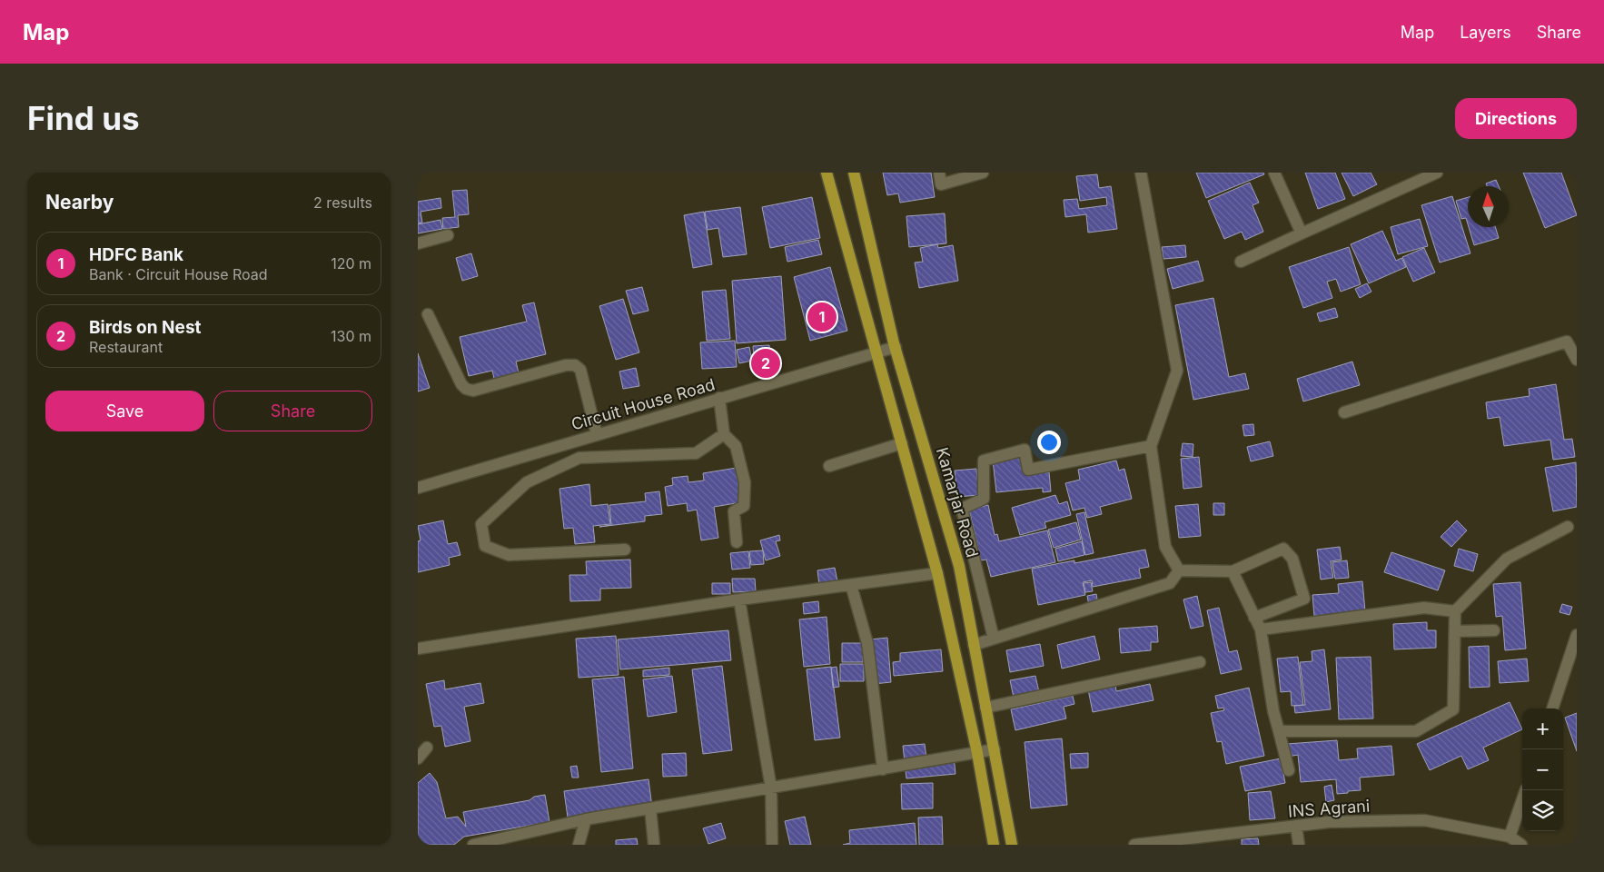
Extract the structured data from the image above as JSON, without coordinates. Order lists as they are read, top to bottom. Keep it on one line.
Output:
{"streets":{"main road":["Kamarjar Road"],"street":["Circuit House Road","INS Agrani"]},"crossings":[["Circuit House Road","Kamarjar Road"]],"north":"top","page":{"header":"Map","nav":["Map","Layers","Share"],"buttons":["Directions",["Save","Share"]],"title":"Find us","heading":["Nearby","2 results"],"list":[{"mark":"1","name":"HDFC Bank","note":"Bank · Circuit House Road","value":"120 m"},{"mark":"2","name":"Birds on Nest","note":"Restaurant","value":"130 m"}],"pins":["1","2"],"map_buttons":["+","−"]}}
